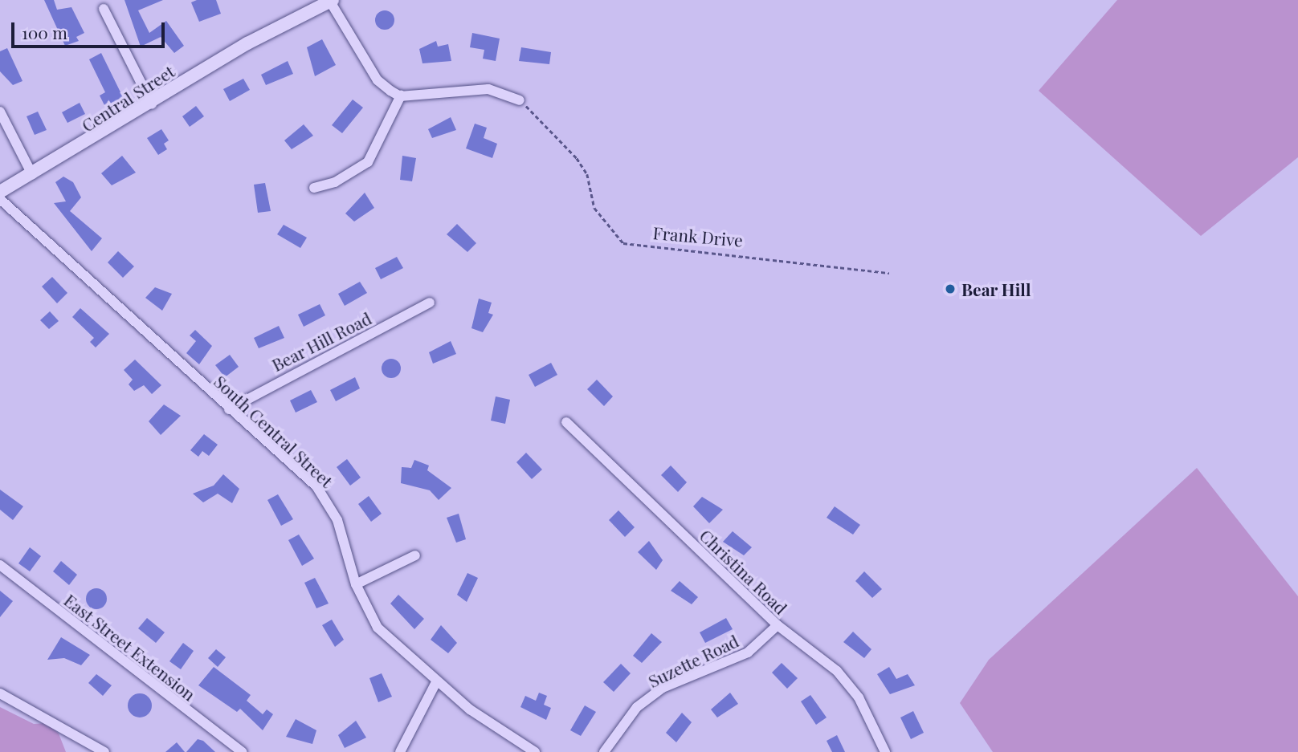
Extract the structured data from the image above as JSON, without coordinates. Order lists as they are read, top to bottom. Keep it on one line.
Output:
{"streets":{"street":["Central Street","Bear Hill Road","South Central Street","Christina Road","East Street Extension","Suzette Road"],"path":["Frank Drive"]},"crossings":[["Bear Hill Road","South Central Street"],["Christina Road","Suzette Road"]],"places":["Bear Hill"],"scale_bar":"100 m"}
